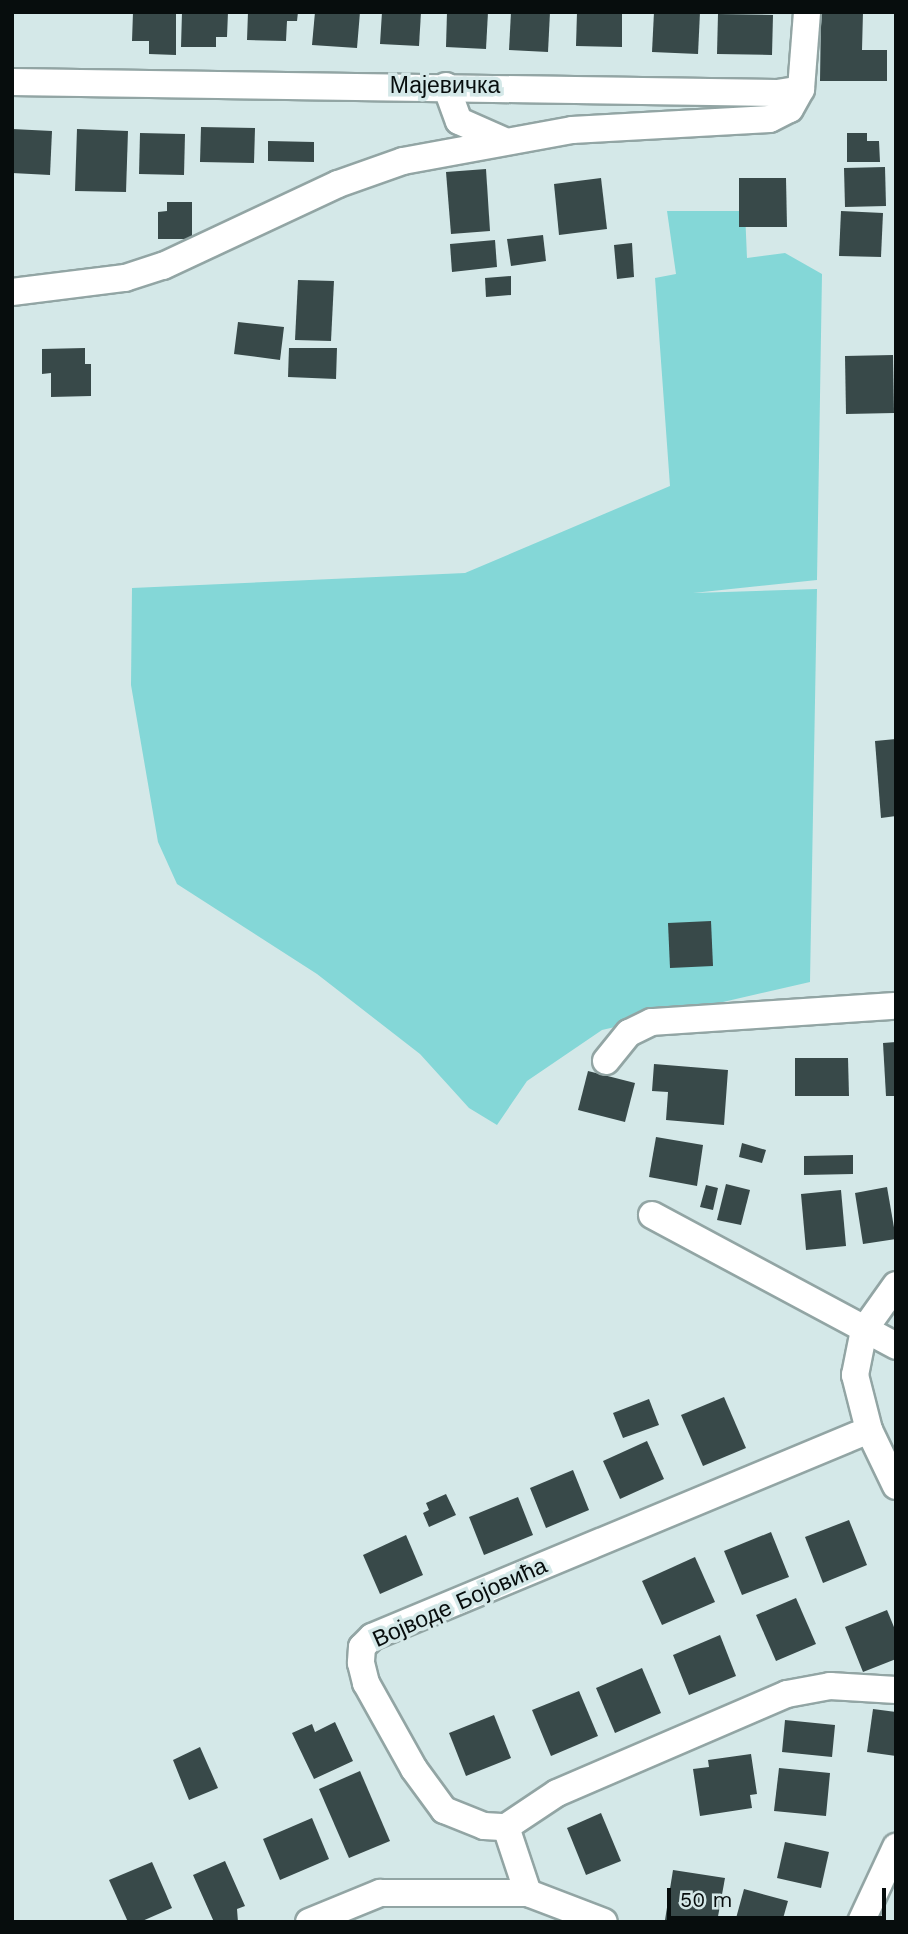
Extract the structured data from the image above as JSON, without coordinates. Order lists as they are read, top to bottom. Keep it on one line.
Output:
{"streets":{"street":["Мајевичка","Војводе Бојовића"]},"scale_bar":"50 m"}
